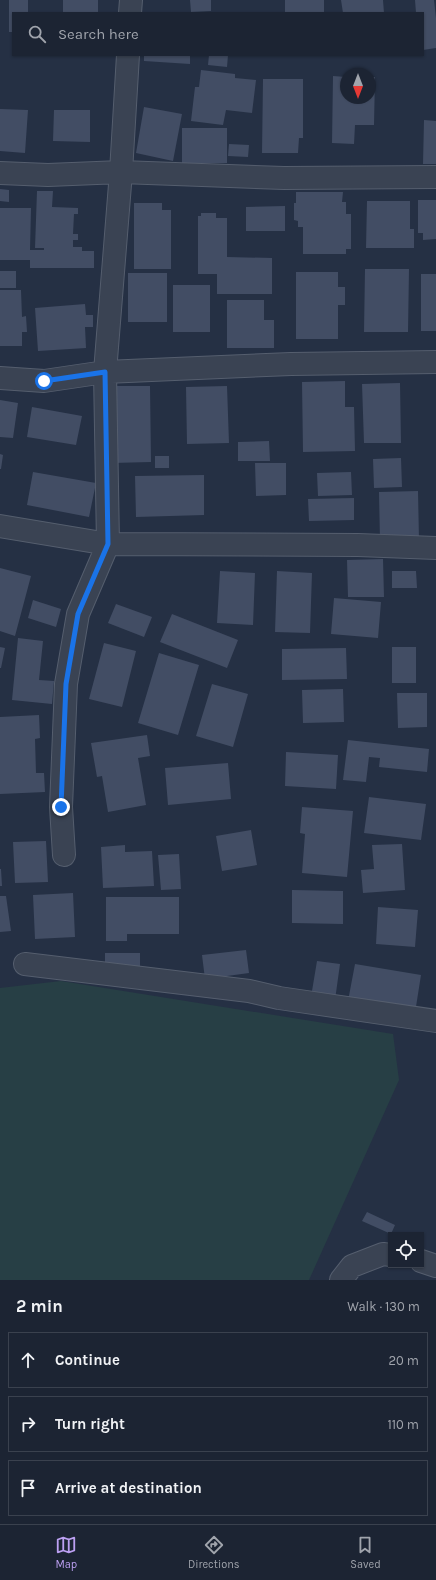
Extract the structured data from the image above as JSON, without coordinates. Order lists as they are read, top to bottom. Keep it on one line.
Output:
{"north":"bottom","page":{"search":"Search here","heading":["2 min","Walk · 130 m"],"list":[["Continue","20 m"],["Turn right","110 m"],"Arrive at destination"],"nav":["Map","Directions","Saved"]}}
